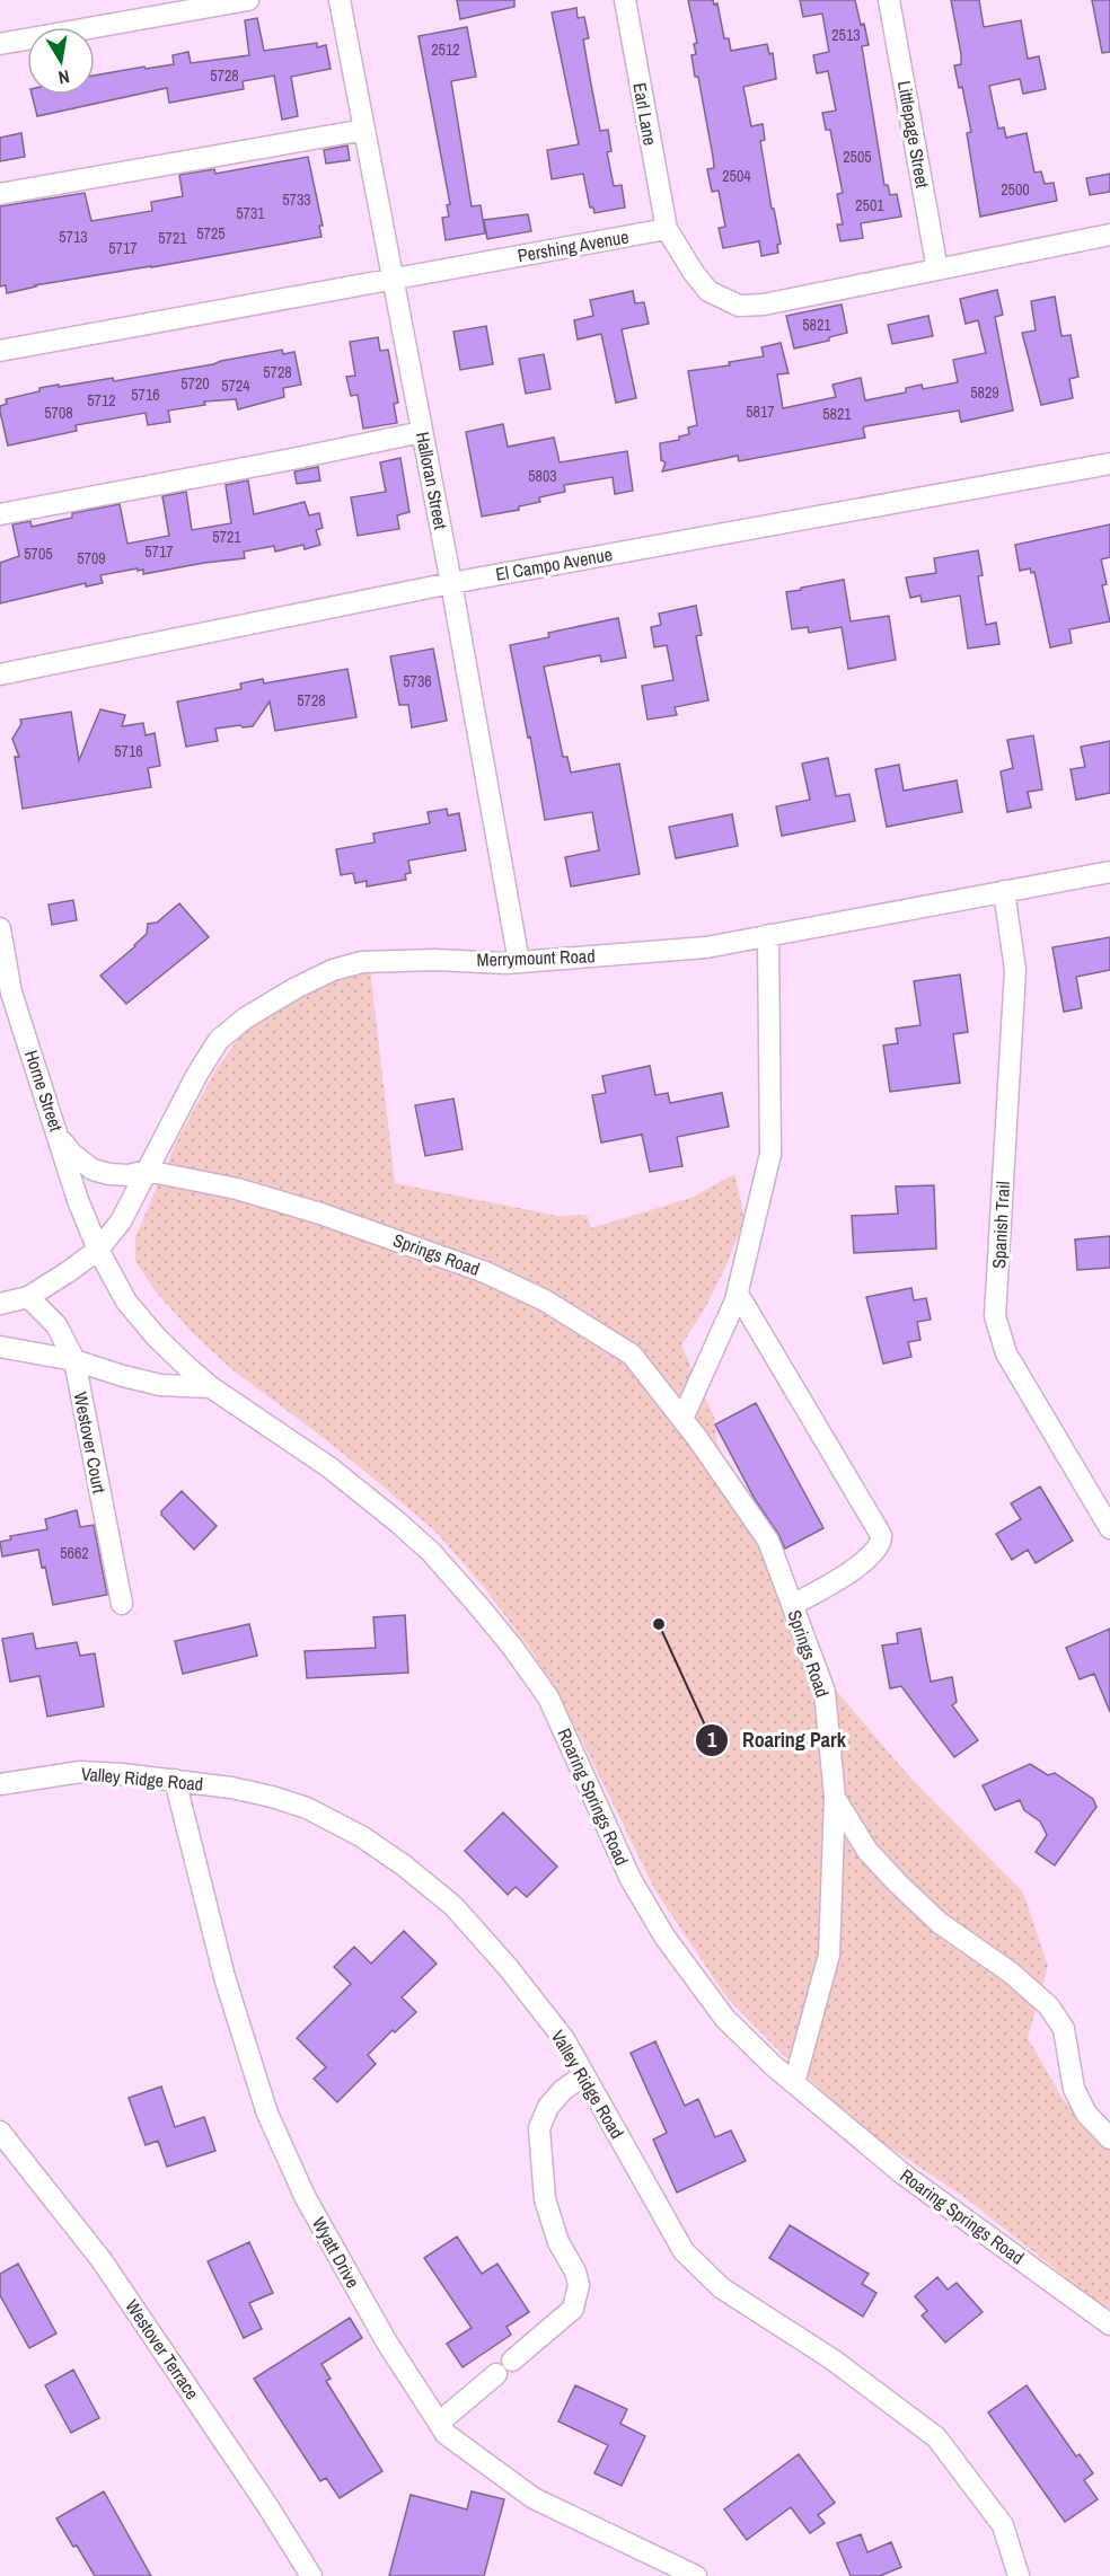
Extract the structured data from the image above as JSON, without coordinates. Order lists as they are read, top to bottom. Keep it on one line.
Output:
{"streets":{"street":["Earl Lane","Littlepage Street","Pershing Avenue","Halloran Street","El Campo Avenue","Merrymount Road","Horne Street","Spanish Trail","Springs Road","Westover Court","Valley Ridge Road","Roaring Springs Road","Wyatt Drive","Westover Terrace"]},"crossings":[["Earl Lane","Pershing Avenue"],["Pershing Avenue","Halloran Street"],["Halloran Street","El Campo Avenue"],["Halloran Street","Merrymount Road"],["Merrymount Road","Horne Street"],["Merrymount Road","Spanish Trail"],["Merrymount Road","Springs Road"],["Merrymount Road","Westover Court"],["Merrymount Road","Roaring Springs Road"],["Horne Street","Springs Road"],["Horne Street","Roaring Springs Road"],["Springs Road","Roaring Springs Road"],["Valley Ridge Road","Wyatt Drive"]],"places":["Roaring Park"],"house_numbers":["2513","2512","5728","2505","2504","2500","5733","2501","5731","5725","5713","5721","5717","5821","5728","5720","5724","5829","5716","5712","5817","5708","5821","5803","5721","5717","5705","5709","5736","5728","5716","5662"],"north":"bottom"}
